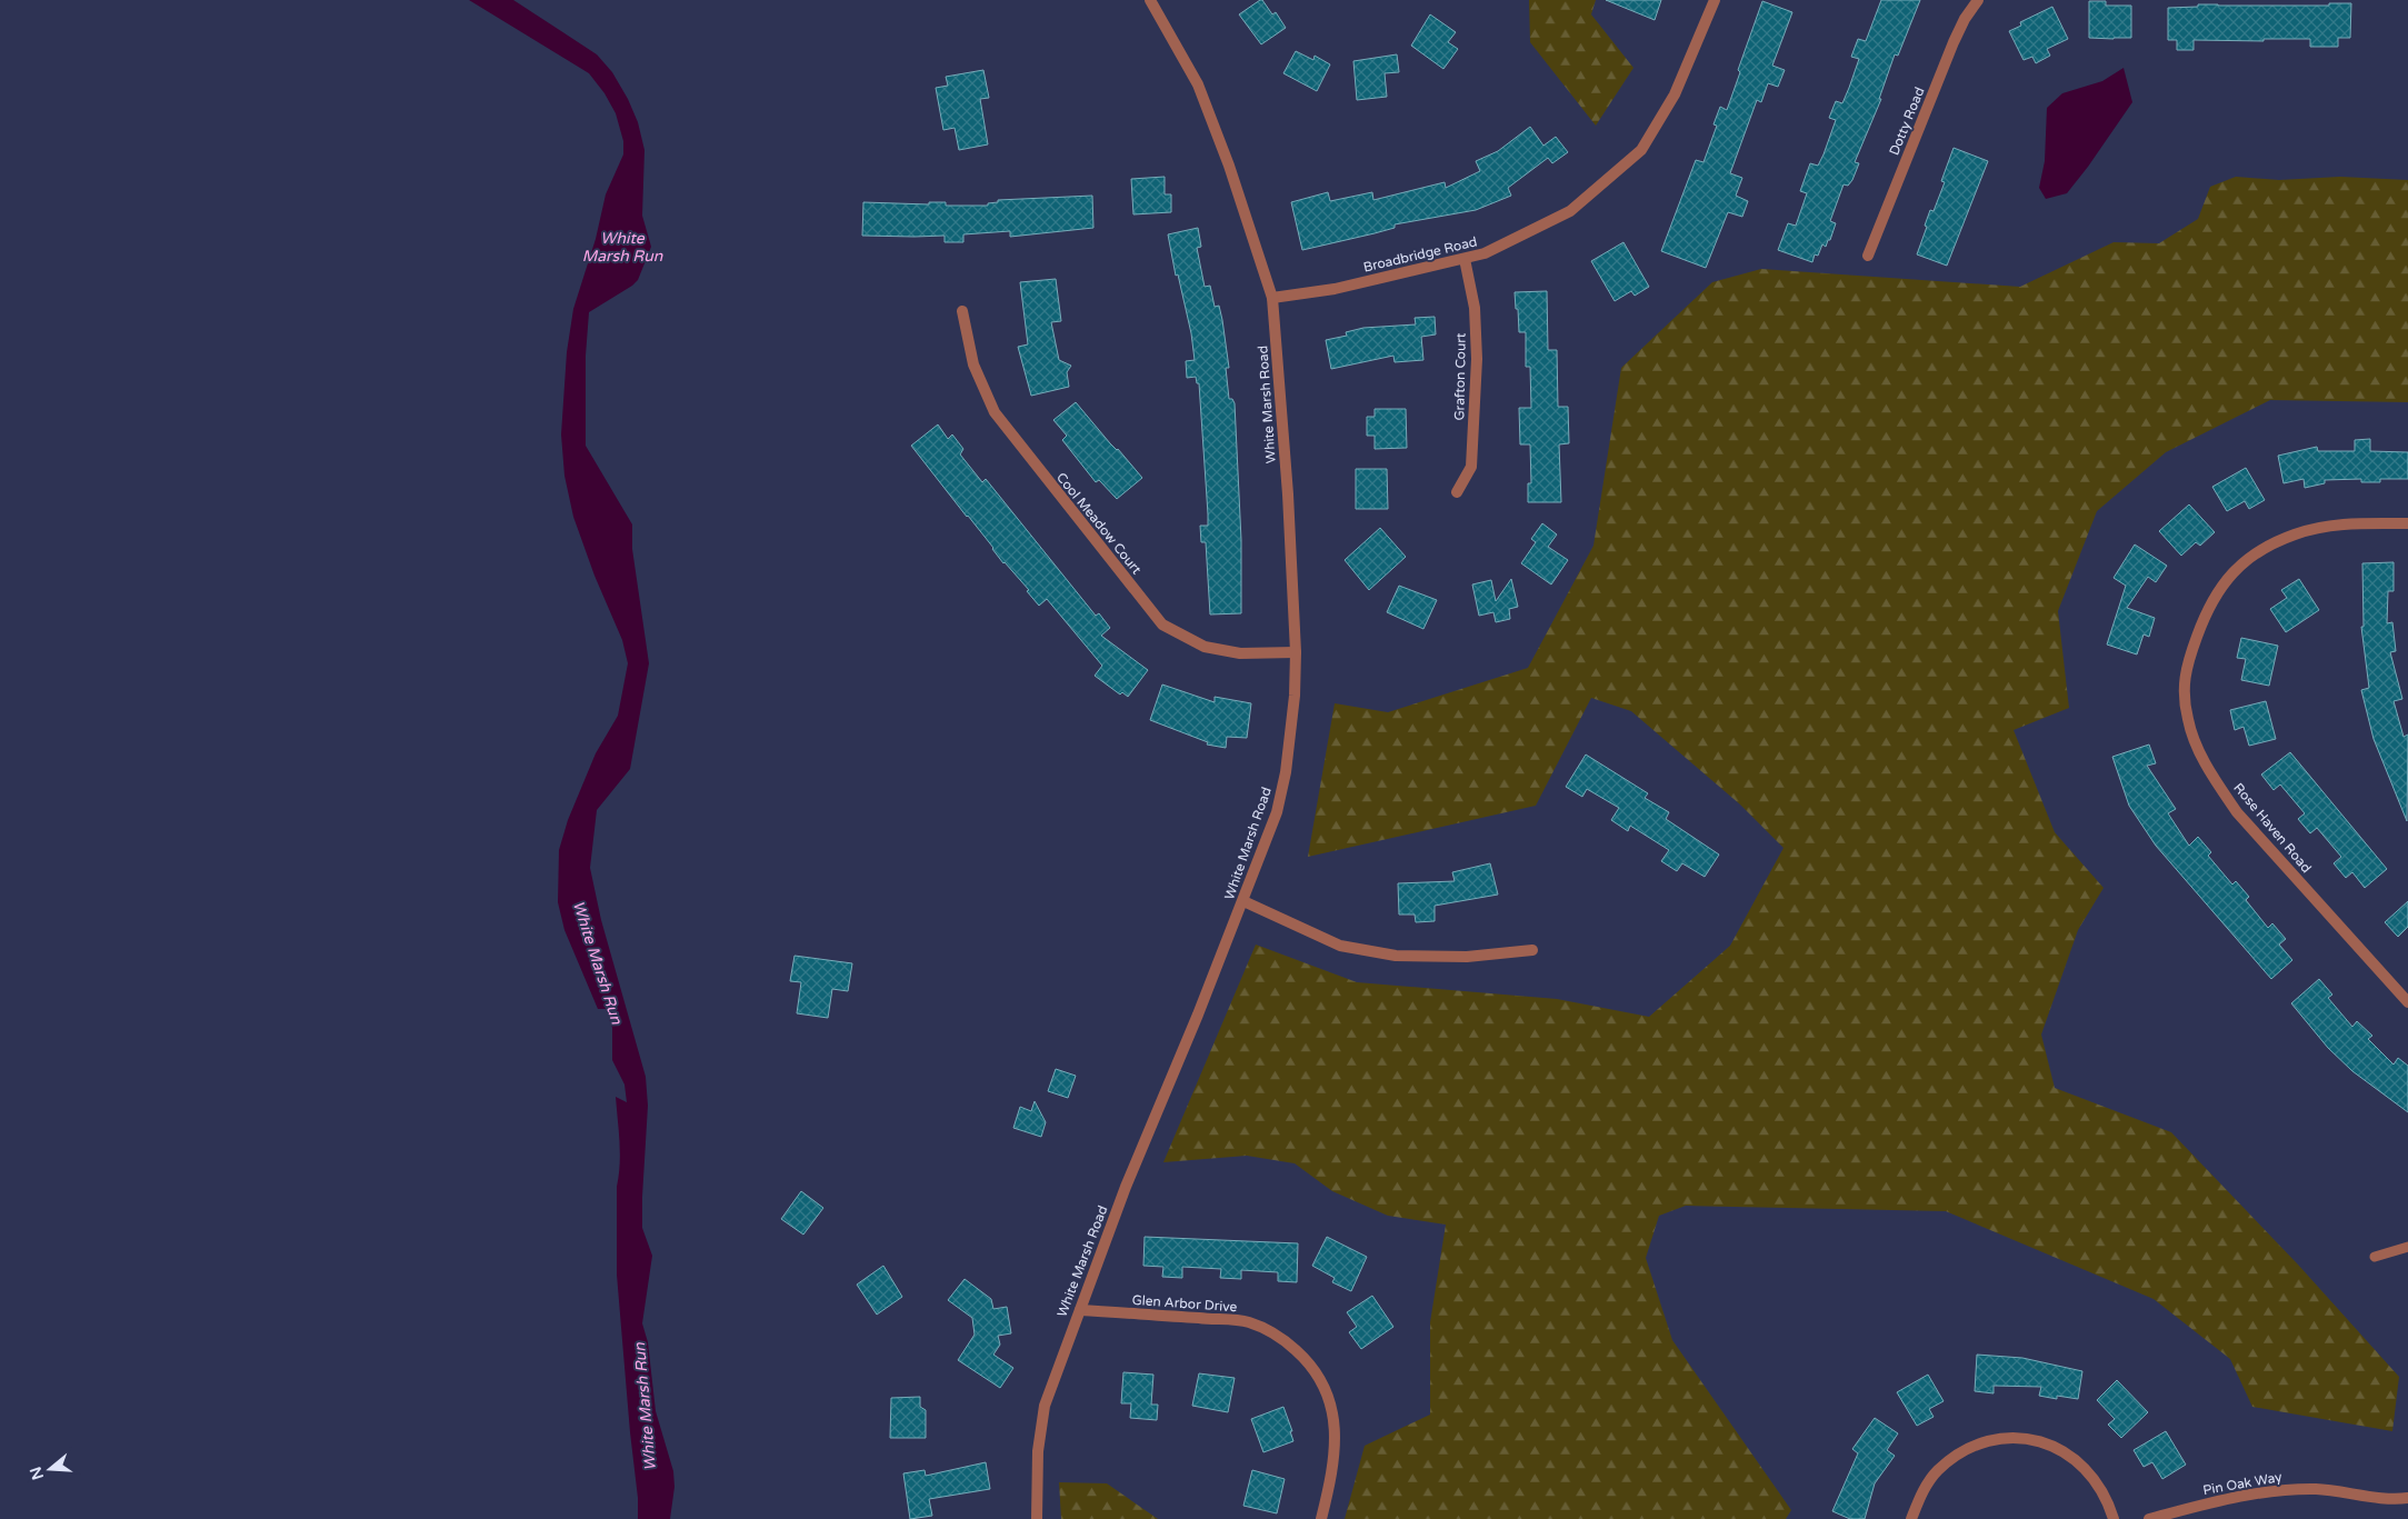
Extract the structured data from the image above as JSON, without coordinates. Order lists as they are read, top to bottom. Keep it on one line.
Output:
{"streets":{"street":["Dotty Road","Broadbridge Road","Grafton Court","White Marsh Road","Cool Meadow Court","Rose Haven Road","Glen Arbor Drive","Pin Oak Way"]},"crossings":[["Broadbridge Road","Grafton Court"],["Broadbridge Road","White Marsh Road"],["White Marsh Road","Cool Meadow Court"],["White Marsh Road","Glen Arbor Drive"]],"water":["White Marsh Run"],"north":"left"}
